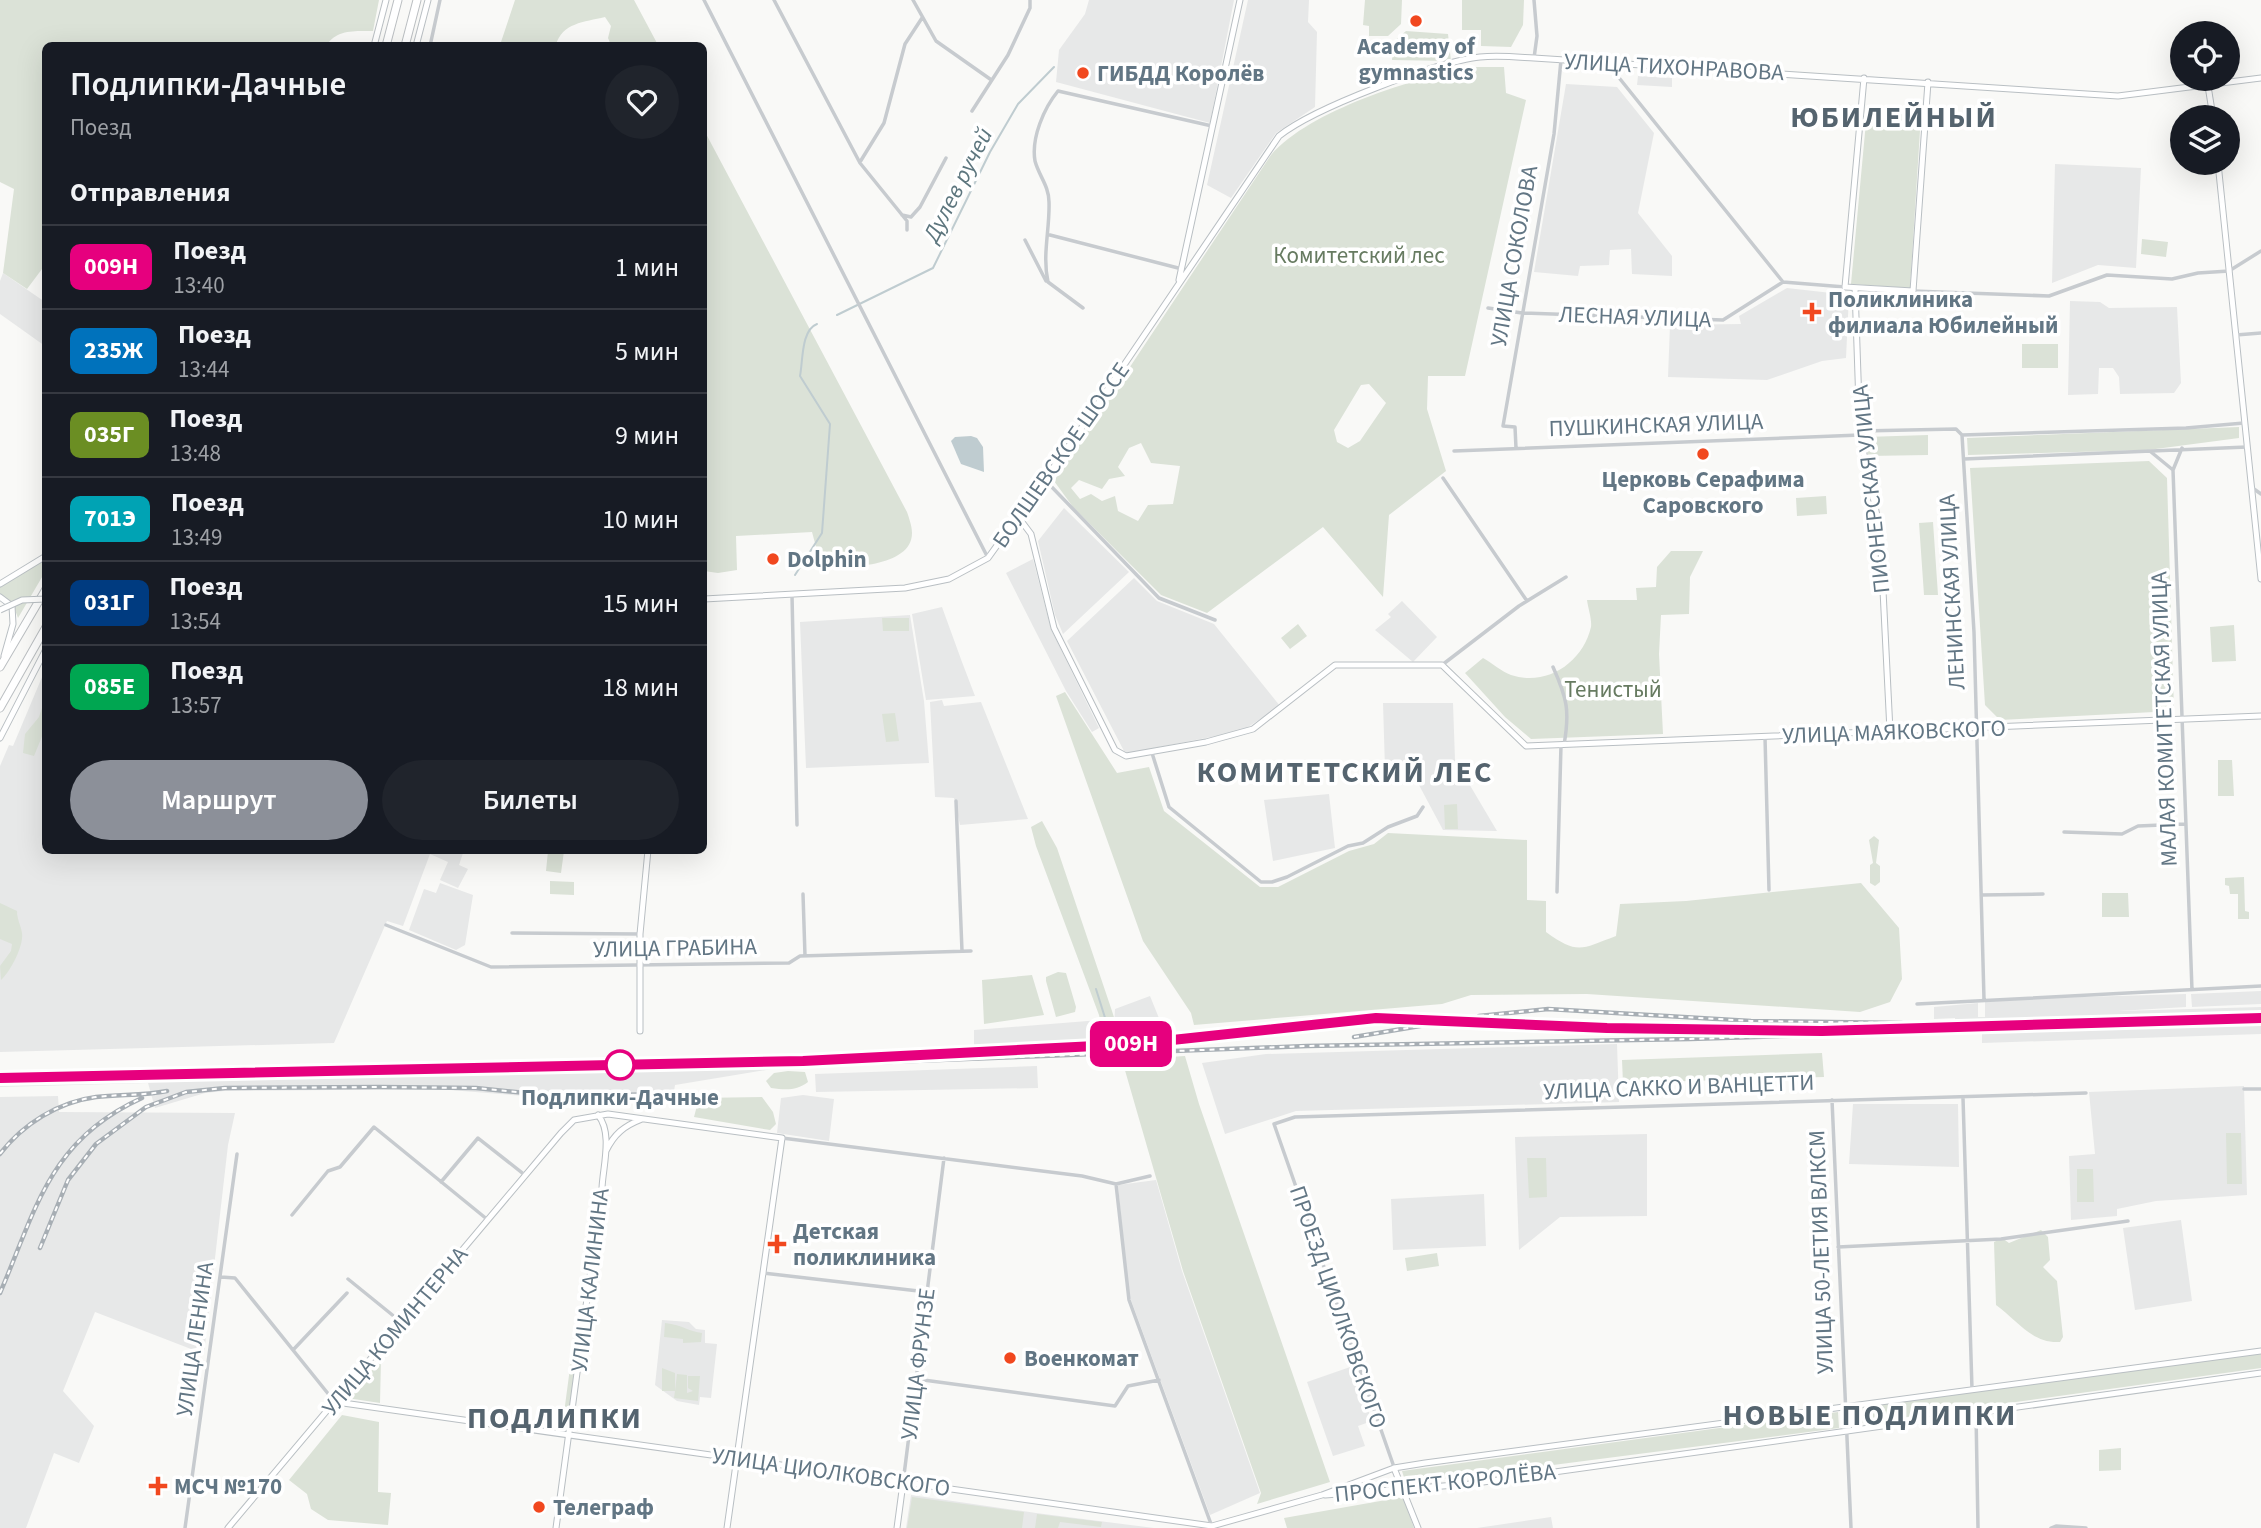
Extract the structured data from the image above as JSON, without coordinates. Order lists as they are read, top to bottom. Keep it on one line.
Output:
{"streets":{"main road":["УЛИЦА ТИХОНРАВОВА","БОЛШЕВСКОЕ ШОССЕ","ПИОНЕРСКАЯ УЛИЦА","УЛИЦА МАЯКОВСКОГО","УЛИЦА КАЛИНИНА","ПРОЕЗД ЦИОЛКОВСКОГО","УЛИЦА КОМИНТЕРНА","УЛИЦА ФРУНЗЕ","УЛИЦА ЦИОЛКОВСКОГО","ПРОСПЕКТ КОРОЛЁВА"],"street":["УЛИЦА СОКОЛОВА","ЛЕСНАЯ УЛИЦА","ПУШКИНСКАЯ УЛИЦА","ЛЕНИНСКАЯ УЛИЦА","МАЛАЯ КОМИТЕТСКАЯ УЛИЦА","УЛИЦА ГРАБИНА","УЛИЦА САККО И ВАНЦЕТТИ","УЛИЦА 50-ЛЕТИЯ ВЛКСМ","УЛИЦА ЛЕНИНА"]},"crossings":[["УЛИЦА ТИХОНРАВОВА","УЛИЦА СОКОЛОВА"],["УЛИЦА ТИХОНРАВОВА","БОЛШЕВСКОЕ ШОССЕ"],["УЛИЦА СОКОЛОВА","ЛЕСНАЯ УЛИЦА"],["УЛИЦА СОКОЛОВА","ПУШКИНСКАЯ УЛИЦА"],["ПУШКИНСКАЯ УЛИЦА","ПИОНЕРСКАЯ УЛИЦА"],["ПУШКИНСКАЯ УЛИЦА","ЛЕНИНСКАЯ УЛИЦА"],["ПИОНЕРСКАЯ УЛИЦА","УЛИЦА МАЯКОВСКОГО"],["ЛЕНИНСКАЯ УЛИЦА","УЛИЦА МАЯКОВСКОГО"],["МАЛАЯ КОМИТЕТСКАЯ УЛИЦА","УЛИЦА МАЯКОВСКОГО"],["УЛИЦА САККО И ВАНЦЕТТИ","УЛИЦА 50-ЛЕТИЯ ВЛКСМ"],["УЛИЦА САККО И ВАНЦЕТТИ","ПРОЕЗД ЦИОЛКОВСКОГО"],["УЛИЦА 50-ЛЕТИЯ ВЛКСМ","ПРОСПЕКТ КОРОЛЁВА"],["УЛИЦА КАЛИНИНА","УЛИЦА КОМИНТЕРНА"],["УЛИЦА КАЛИНИНА","УЛИЦА ЦИОЛКОВСКОГО"],["ПРОЕЗД ЦИОЛКОВСКОГО","ПРОСПЕКТ КОРОЛЁВА"],["УЛИЦА КОМИНТЕРНА","УЛИЦА ЦИОЛКОВСКОГО"],["УЛИЦА ФРУНЗЕ","УЛИЦА ЦИОЛКОВСКОГО"],["УЛИЦА ЦИОЛКОВСКОГО","ПРОСПЕКТ КОРОЛЁВА"]],"districts":["ЮБИЛЕЙНЫЙ","КОМИТЕТСКИЙ ЛЕС","НОВЫЕ ПОДЛИПКИ","ПОДЛИПКИ"],"water":["Дулев ручей"],"parks":["Комитетский лес","Тенистый"],"places":{"other":["Academy of gymnastics","ГИБДД Королёв","Церковь Серафима Саровского","Dolphin","Подлипки-Дачные","Военкомат","Телеграф"],"health":["Поликлиника филиала Юбилейный","Детская поликлиника","МСЧ №170"]},"page":{"on_map":"009Н","heading":[["Подлипки-Дачные","Поезд"],"Отправления"],"list":[{"mark":"009Н","name":"Поезд","note":"13:40","value":"1 мин"},{"mark":"235Ж","name":"Поезд","note":"13:44","value":"5 мин"},{"mark":"035Г","name":"Поезд","note":"13:48","value":"9 мин"},{"mark":"701Э","name":"Поезд","note":"13:49","value":"10 мин"},{"mark":"031Г","name":"Поезд","note":"13:54","value":"15 мин"},{"mark":"085Е","name":"Поезд","note":"13:57","value":"18 мин"}],"buttons":["Маршрут","Билеты"]}}
